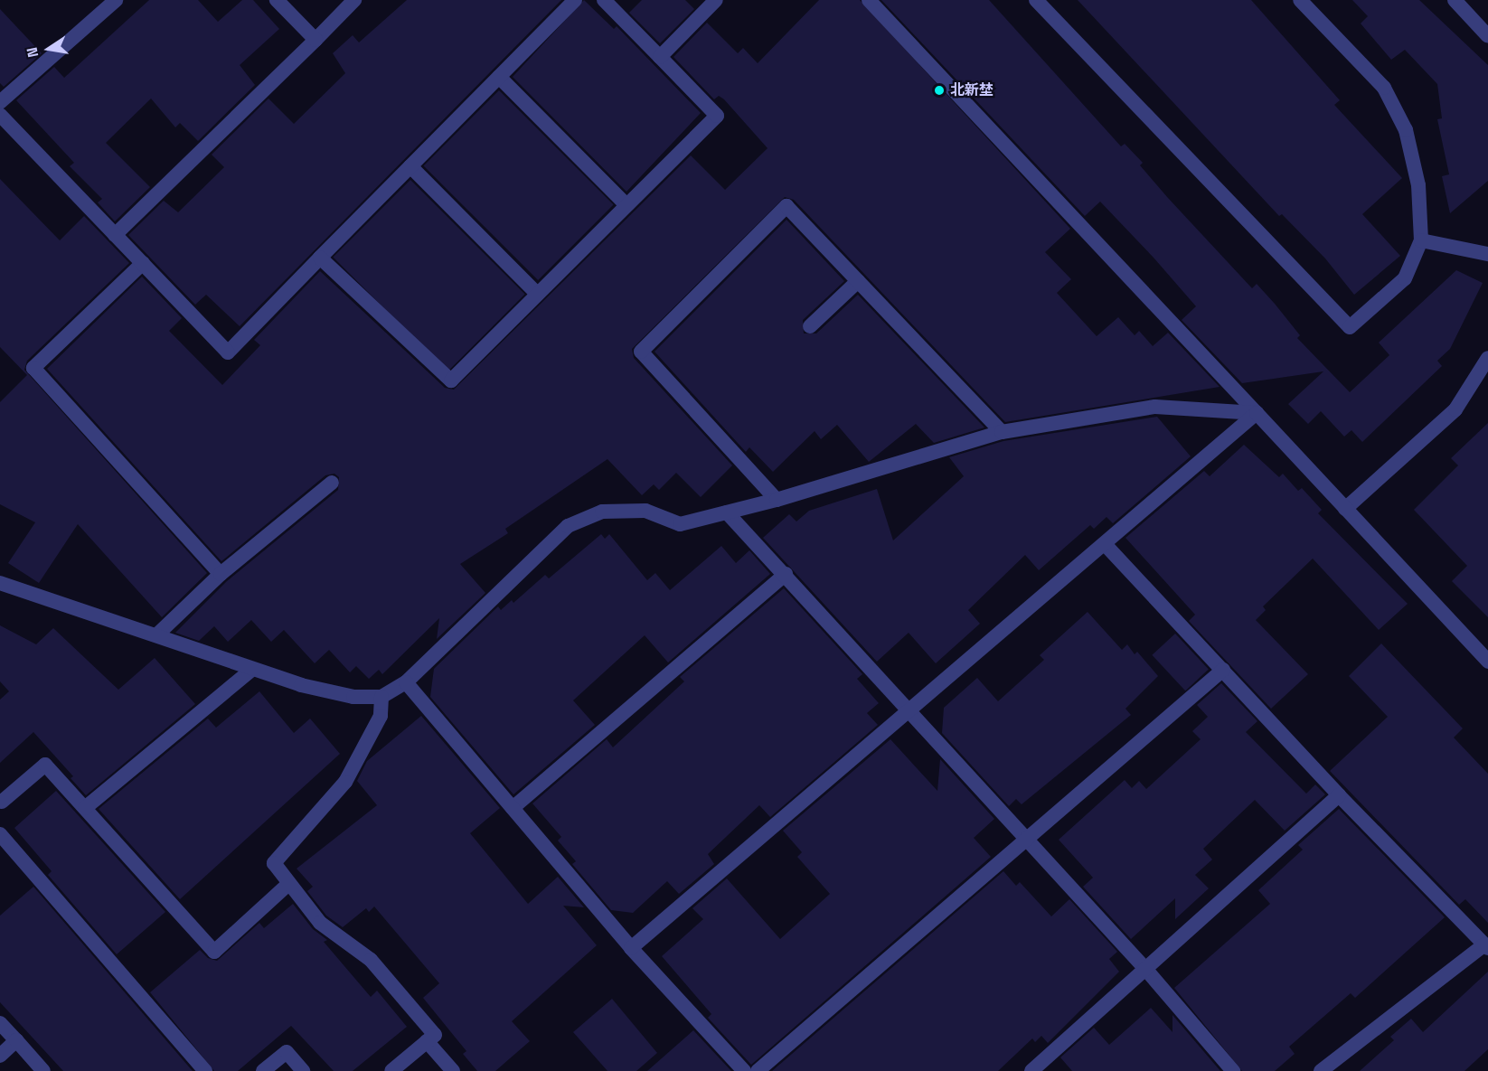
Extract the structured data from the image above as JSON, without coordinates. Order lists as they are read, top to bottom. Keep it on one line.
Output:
{"places":["北新埜"],"north":"left"}
